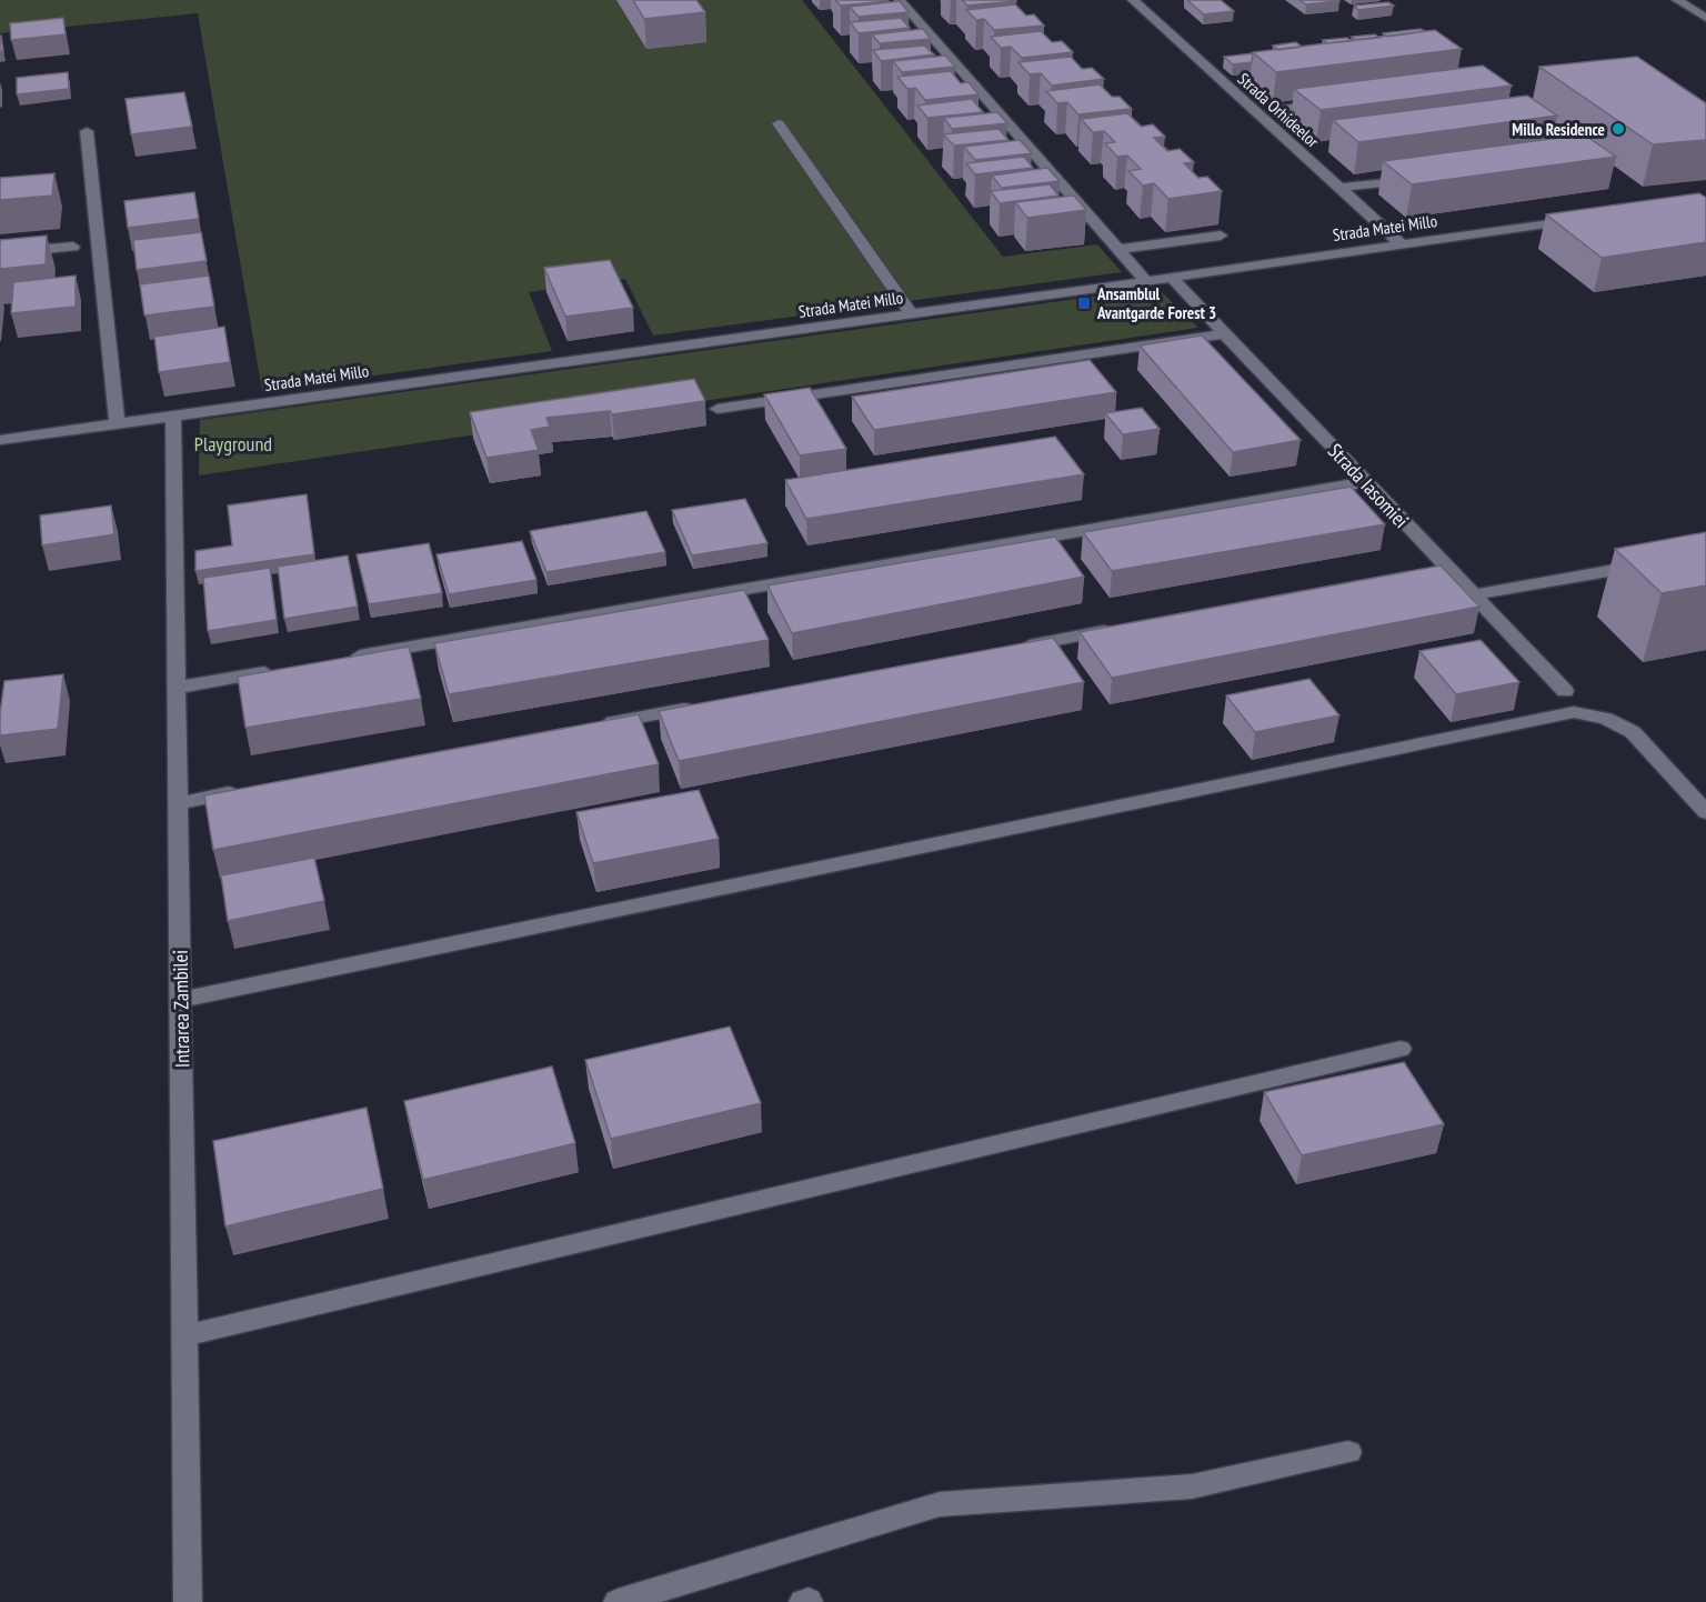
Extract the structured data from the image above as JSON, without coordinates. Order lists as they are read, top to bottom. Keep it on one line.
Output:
{"streets":{"street":["Strada Orhideelor","Strada Matei Millo","Strada Iasomiei","Intrarea Zambilei"]},"crossings":[["Strada Orhideelor","Strada Matei Millo"],["Strada Matei Millo","Strada Iasomiei"],["Strada Matei Millo","Intrarea Zambilei"]],"parks":["Playground"],"places":{"other":["Millo Residence"],"transit":["Ansamblul Avantgarde Forest 3"]}}
